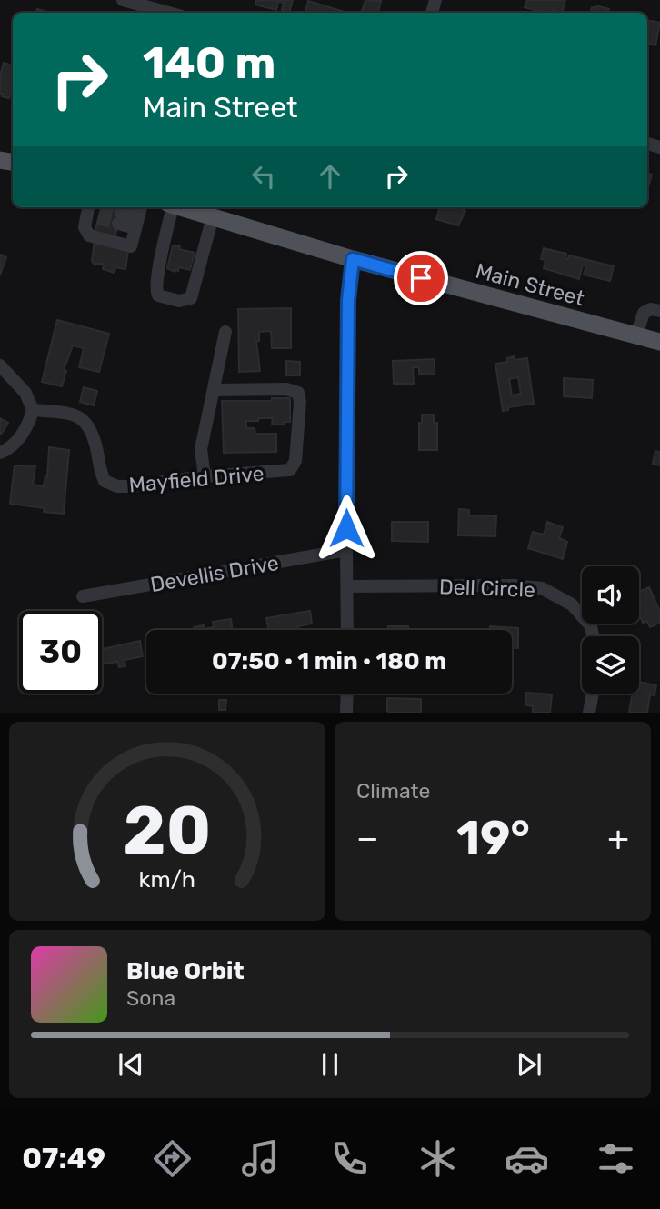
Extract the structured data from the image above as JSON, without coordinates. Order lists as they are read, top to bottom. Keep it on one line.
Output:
{"streets":{"main road":["Main Street"],"street":["Mayfield Drive","Devellis Drive","Dell Circle"]},"page":{"turn":["140 m","Main Street"],"limit":"30","trip":"07:50 · 1 min · 180 m","tile":"Climate","heat":["−","19°","+"],"song":["Blue Orbit","Sona"],"tabs":"07:49","gauge":["20","km/h"]}}
